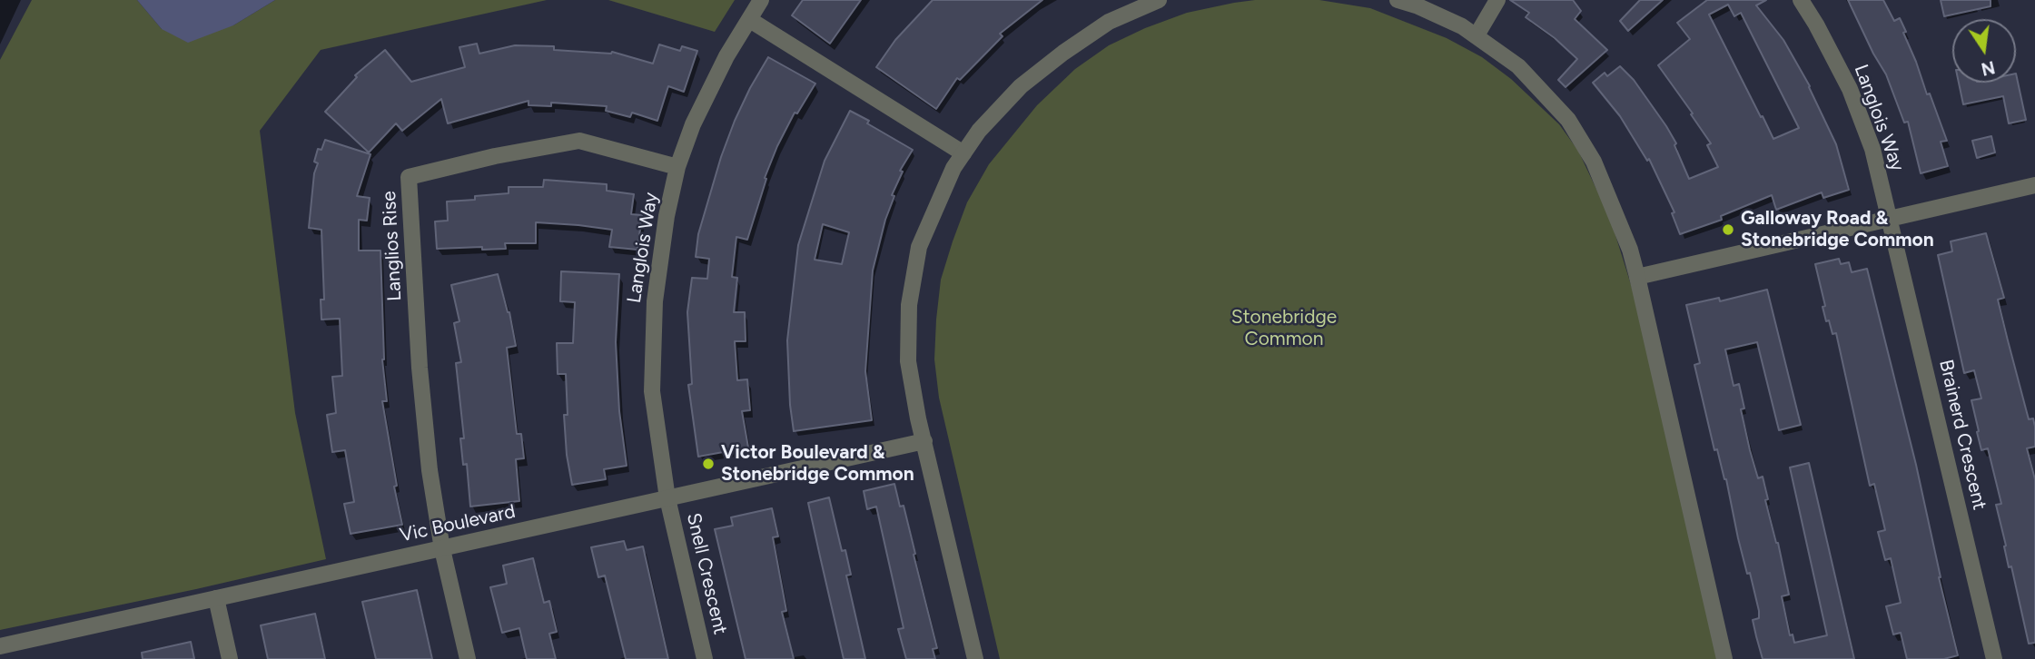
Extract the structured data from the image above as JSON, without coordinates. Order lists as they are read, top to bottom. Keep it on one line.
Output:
{"streets":{"street":["Langlois Way","Langlios Rise","Brainerd Crescent","Vic Boulevard","Snell Crescent"]},"crossings":[["Langlois Way","Langlios Rise"],["Langlois Way","Brainerd Crescent"],["Langlois Way","Vic Boulevard"],["Langlois Way","Snell Crescent"],["Langlios Rise","Vic Boulevard"],["Vic Boulevard","Snell Crescent"]],"parks":["Stonebridge Common"],"places":["Galloway Road & Stonebridge Common","Victor Boulevard & Stonebridge Common"],"north":"bottom"}
